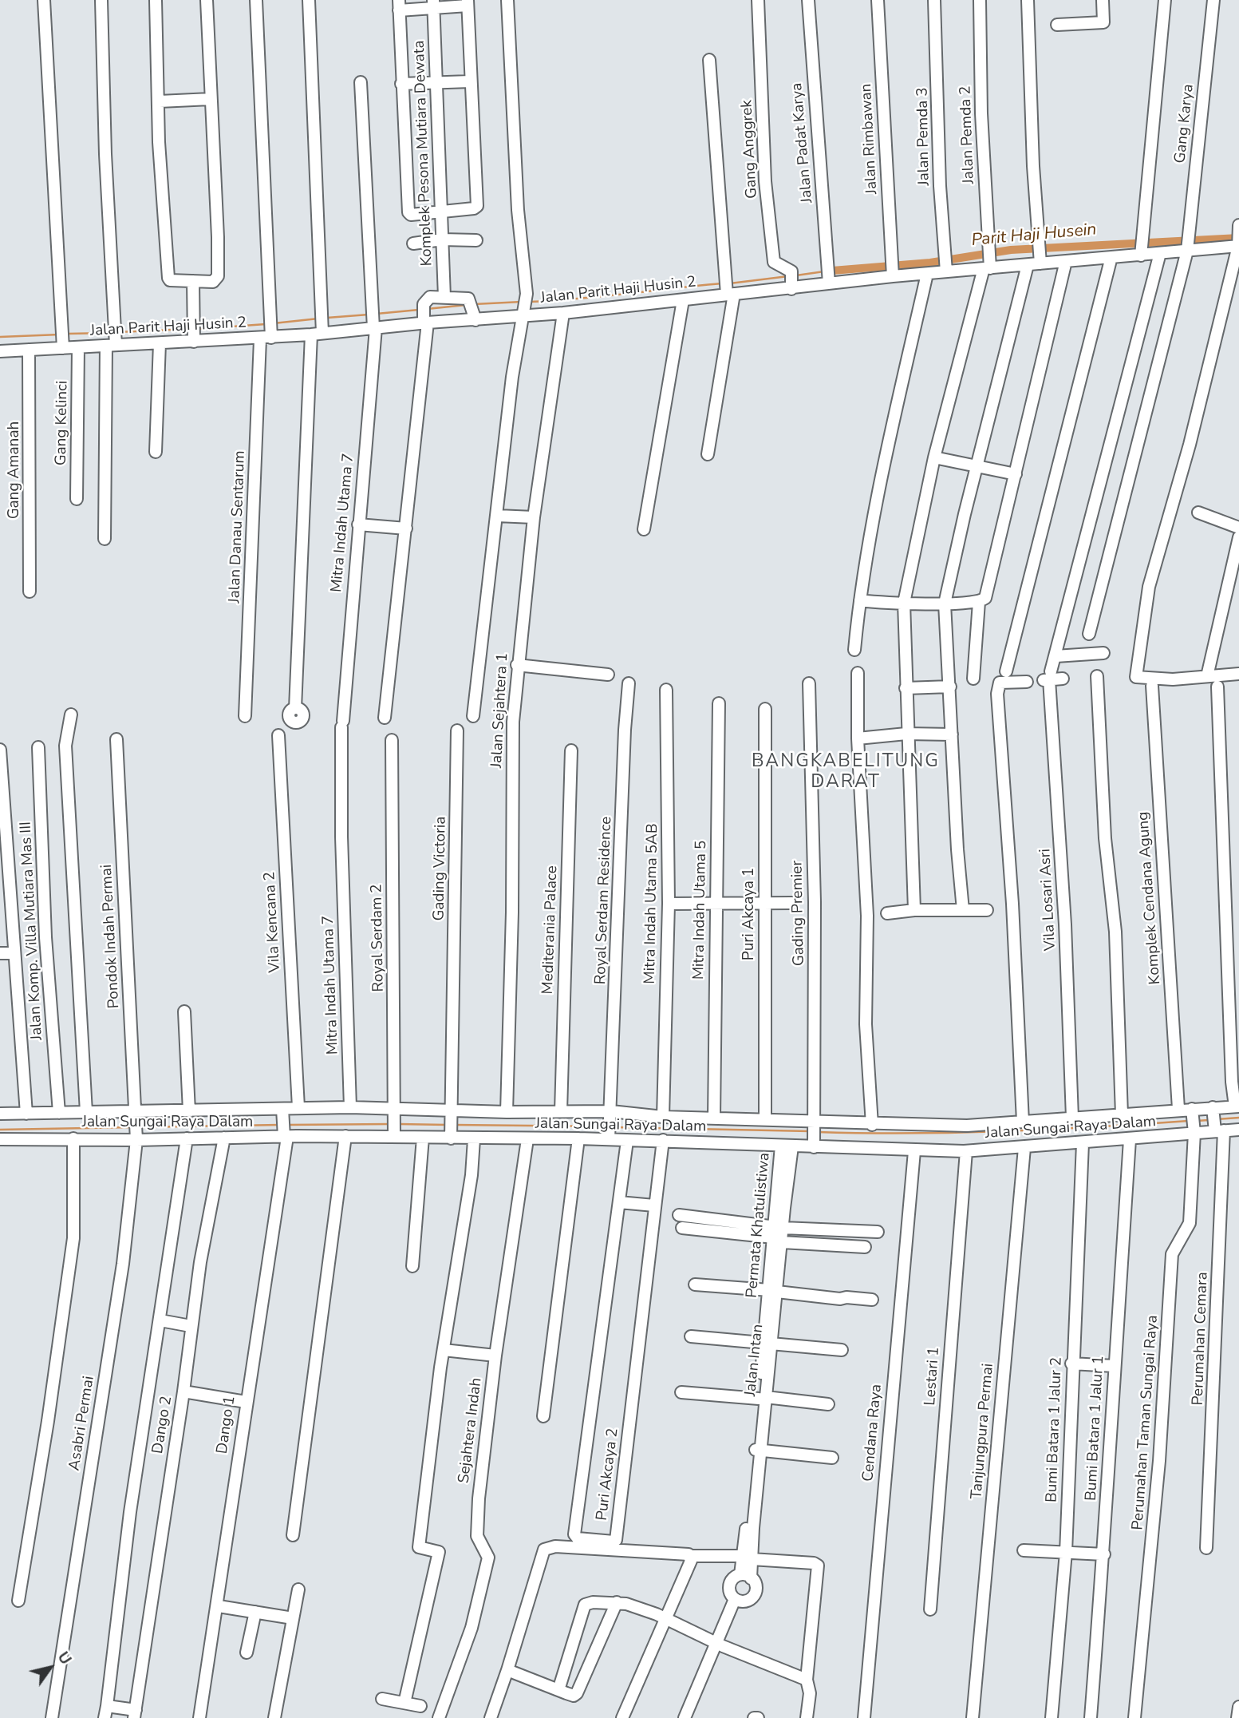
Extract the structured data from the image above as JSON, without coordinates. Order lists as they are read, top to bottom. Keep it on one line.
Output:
{"streets":{"street":["Gang Karya","Jalan Pemda 2","Jalan Pemda 3","Jalan Rimbawan","Jalan Padat Karya","Gang Anggrek","Komplek Pesona Mutiara Dewata","Jalan Parit Haji Husin 2","Gang Kelinci","Gang Amanah","Mitra Indah Utama 7","Jalan Danau Sentarum","Jalan Sejahtera 1","Gading Victoria","Komplek Cendana Agung","Vila Losari Asri","Royal Serdam Residence","Mitra Indah Utama 5AB","Mitra Indah Utama 5","Gading Premier","Puri Akcaya 1","Vila Kencana 2","Mediterania Palace","Jalan Komp. Villa Mutiara Mas III","Pondok Indah Permai","Royal Serdam 2","Jalan Sungai Raya Dalam","Permata Khatulistiwa","Perumahan Cemara","Lestari 1","Perumahan Taman Sungai Raya","Asabri Permai","Dango 2","Dango 1","Bumi Batara 1 Jalur 1","Bumi Batara 1 Jalur 2","Sejahtera Indah","Tanjungpura Permai","Cendana Raya","Puri Akcaya 2"]},"crossings":[["Gang Karya","Jalan Parit Haji Husin 2"],["Jalan Pemda 2","Jalan Parit Haji Husin 2"],["Jalan Pemda 3","Jalan Parit Haji Husin 2"],["Jalan Rimbawan","Jalan Parit Haji Husin 2"],["Jalan Padat Karya","Jalan Parit Haji Husin 2"],["Gang Anggrek","Jalan Parit Haji Husin 2"],["Jalan Parit Haji Husin 2","Gang Kelinci"],["Jalan Parit Haji Husin 2","Gang Amanah"],["Jalan Parit Haji Husin 2","Mitra Indah Utama 7"],["Jalan Parit Haji Husin 2","Jalan Danau Sentarum"],["Jalan Parit Haji Husin 2","Jalan Sejahtera 1"],["Royal Serdam Residence","Jalan Sungai Raya Dalam"],["Gading Premier","Jalan Sungai Raya Dalam"],["Pondok Indah Permai","Jalan Sungai Raya Dalam"],["Pondok Indah Permai","Asabri Permai"],["Royal Serdam 2","Jalan Sungai Raya Dalam"],["Jalan Sungai Raya Dalam","Perumahan Cemara"],["Jalan Sungai Raya Dalam","Lestari 1"],["Jalan Sungai Raya Dalam","Perumahan Taman Sungai Raya"],["Jalan Sungai Raya Dalam","Asabri Permai"],["Jalan Sungai Raya Dalam","Dango 2"],["Jalan Sungai Raya Dalam","Dango 1"],["Jalan Sungai Raya Dalam","Bumi Batara 1 Jalur 1"],["Jalan Sungai Raya Dalam","Bumi Batara 1 Jalur 2"],["Jalan Sungai Raya Dalam","Sejahtera Indah"],["Jalan Sungai Raya Dalam","Tanjungpura Permai"],["Jalan Sungai Raya Dalam","Cendana Raya"],["Jalan Sungai Raya Dalam","Puri Akcaya 2"]],"districts":["BANGKABELITUNG DARAT"],"water":["Parit Haji Husein"],"north":"top right"}
